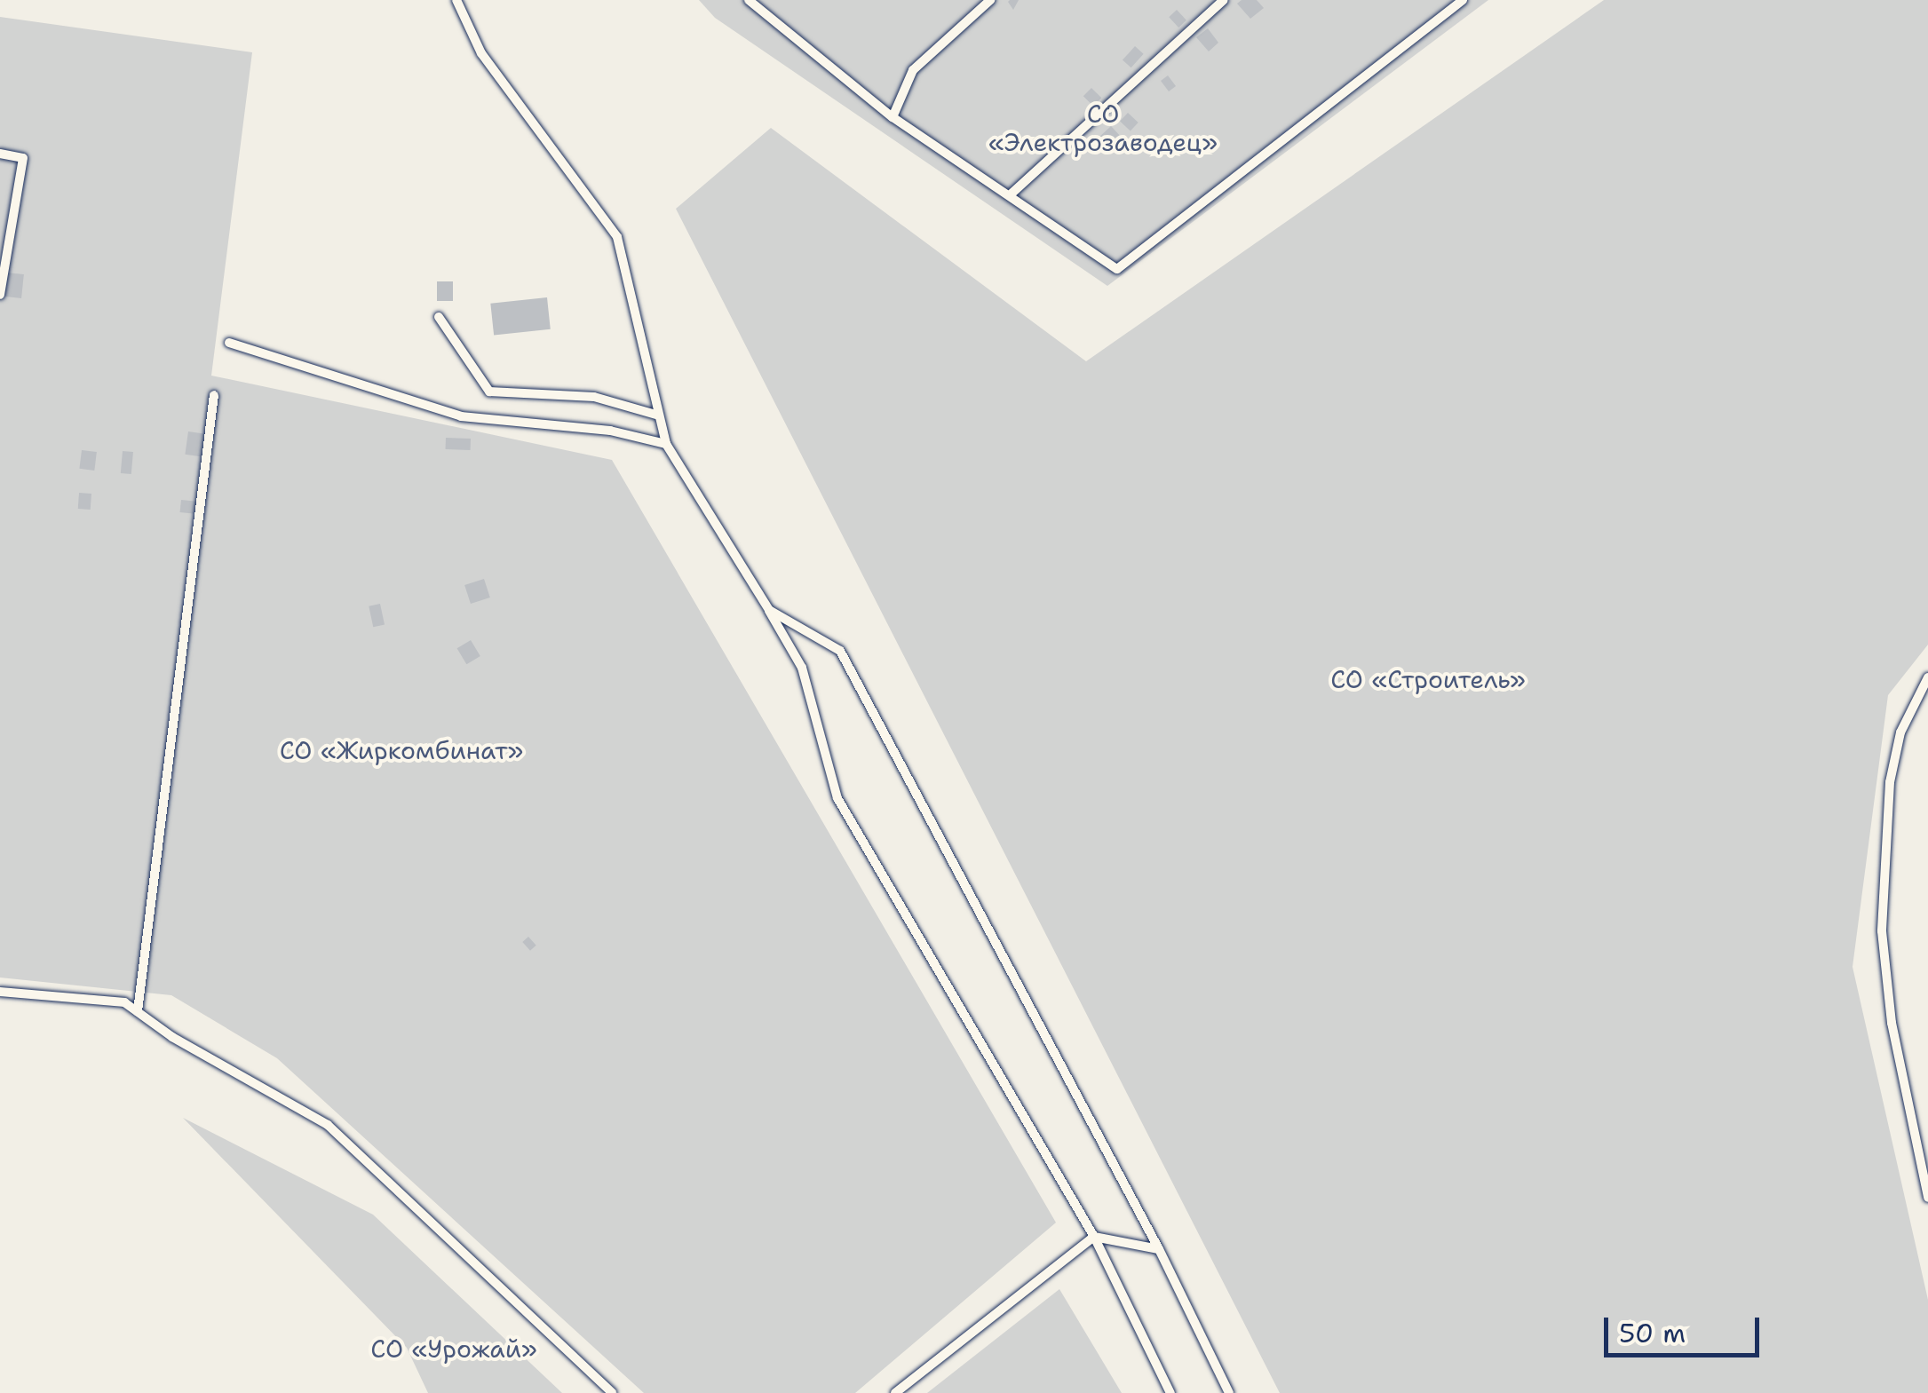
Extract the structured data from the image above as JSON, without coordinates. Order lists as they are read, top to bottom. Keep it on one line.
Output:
{"parks":["СО «Электрозаводец»","СО «Строитель»","СО «Жиркомбинат»","СО «Урожай»"],"scale_bar":"50 m"}
